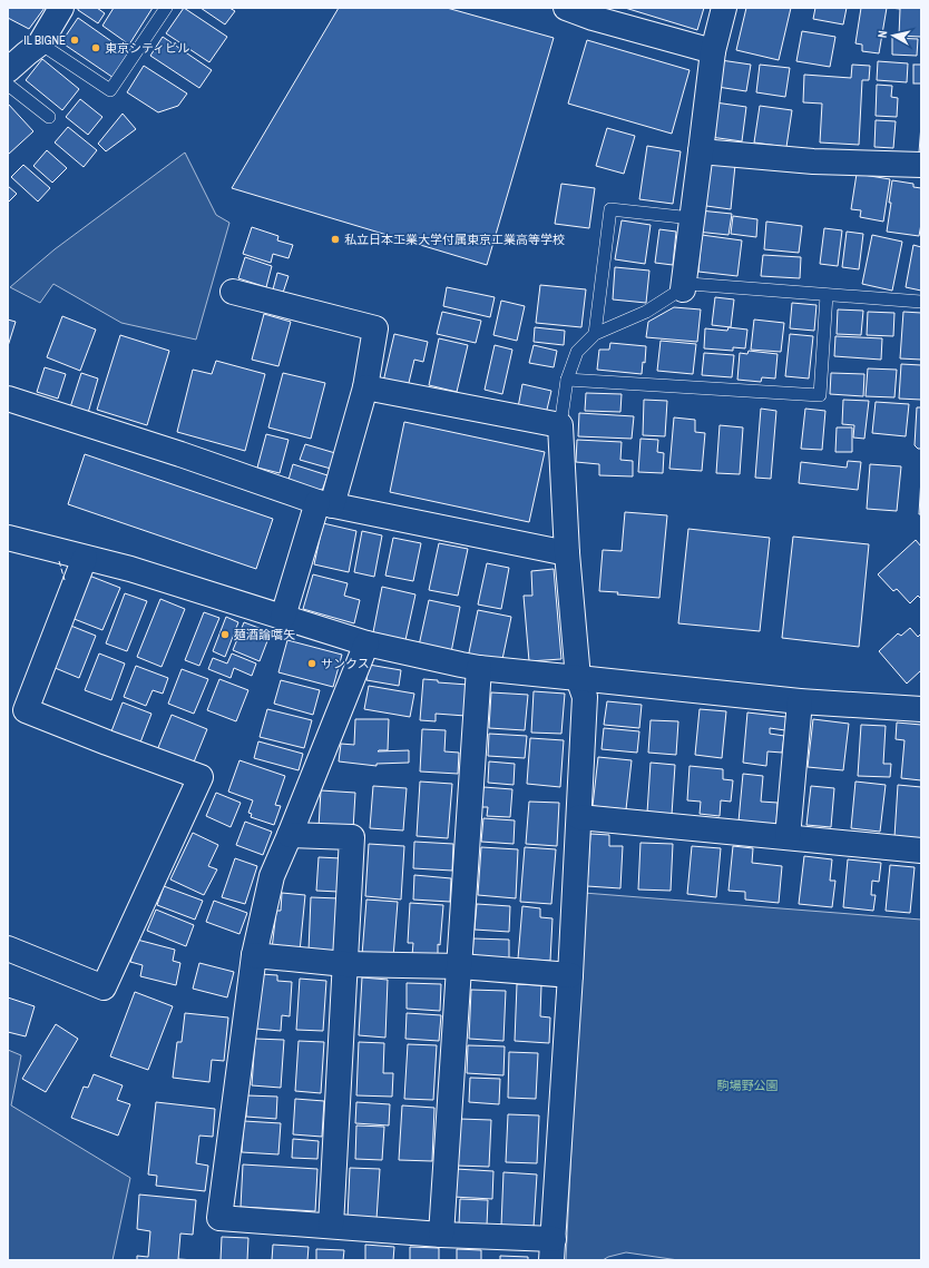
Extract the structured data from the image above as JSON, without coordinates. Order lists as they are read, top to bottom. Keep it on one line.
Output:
{"parks":["駒場野公園"],"places":["IL BIGNE","東京シティビル","私立日本工業大学付属東京工業高等学校","麺酒論嚆矢","サンクス"],"north":"left"}
